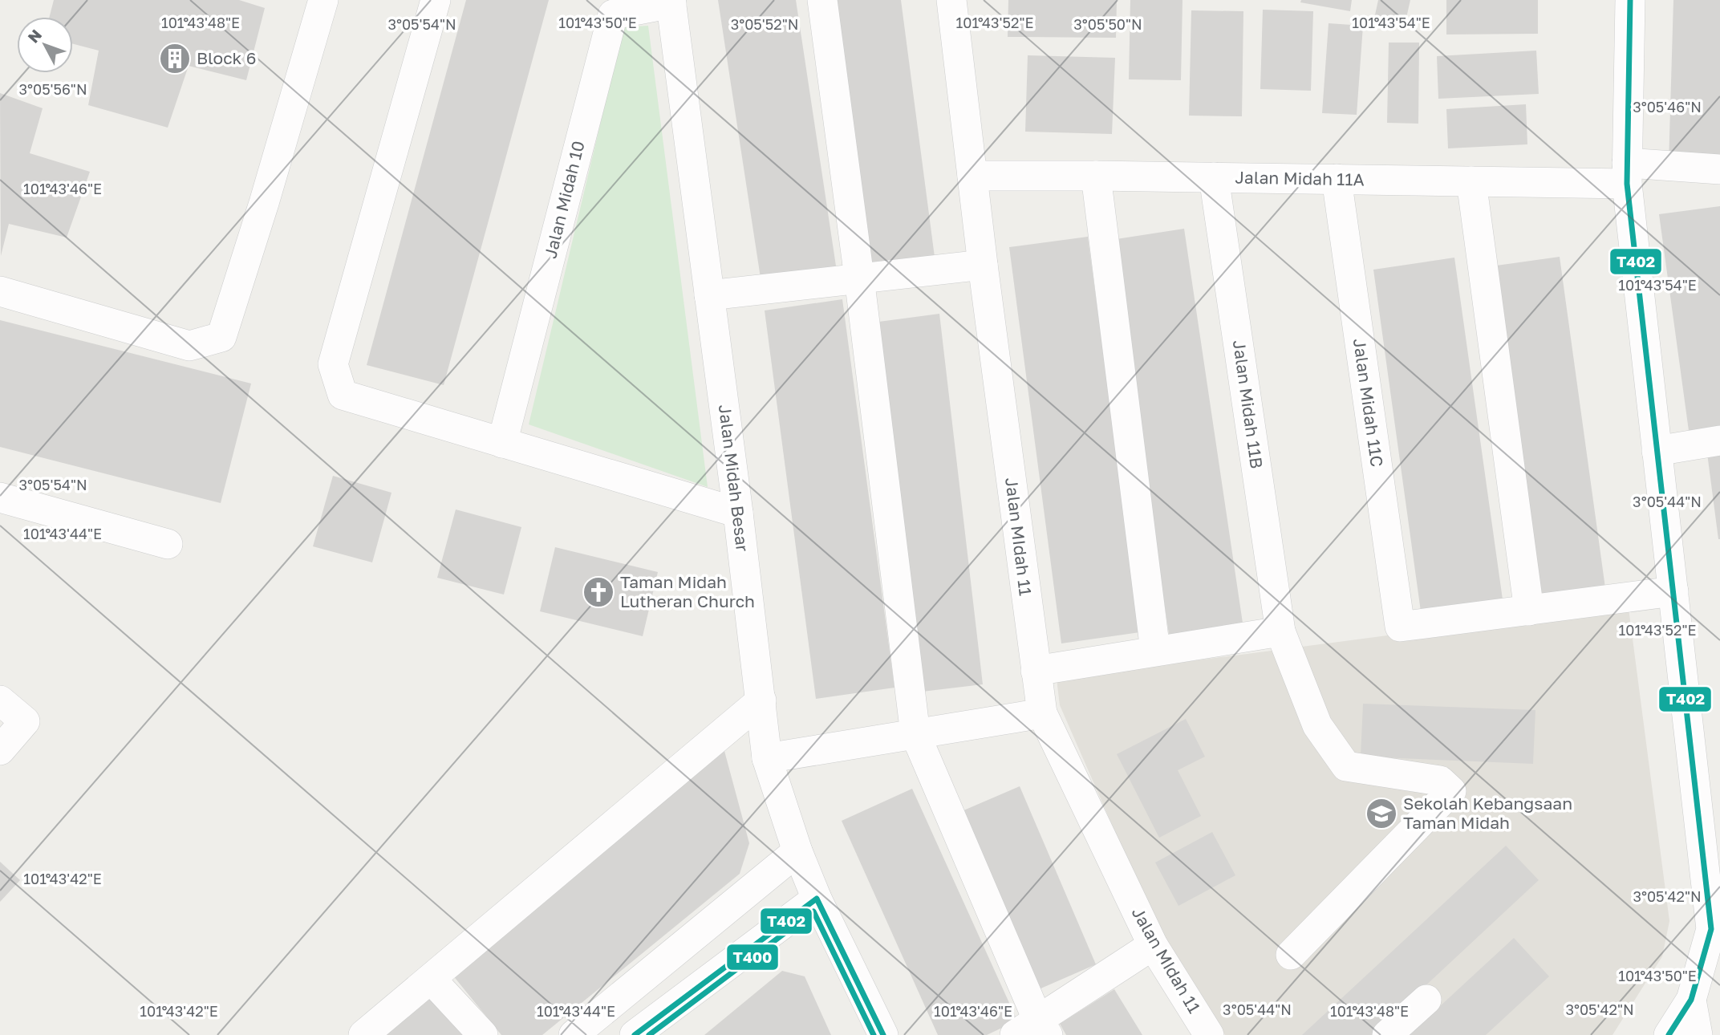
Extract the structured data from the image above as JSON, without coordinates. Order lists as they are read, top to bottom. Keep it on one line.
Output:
{"streets":{"street":["Jalan Midah 11A","Jalan Midah 10","Jalan Midah 11C","Jalan Midah 11B","Jalan Midah Besar","Jalan MIdah 11"]},"crossings":[["Jalan Midah 11A","Jalan Midah 11C"],["Jalan Midah 11A","Jalan Midah 11B"],["Jalan Midah 11A","Jalan MIdah 11"],["Jalan Midah 10","Jalan Midah Besar"]],"places":{"building":["Block 6"],"church":["Taman Midah Lutheran Church"],"school or university":["Sekolah Kebangsaan Taman Midah"]},"lines":["transit line T402","transit line T400"],"north":"top left","coordinates":["101°43'52\"E","101°43'48\"E","101°43'50\"E","101°43'54\"E","3°05'54\"N","3°05'52\"N","3°05'50\"N","3°05'56\"N","3°05'46\"N","101°43'46\"E","3°05'44\"N","101°43'44\"E","101°43'42\"E","3°05'42\"N"]}
